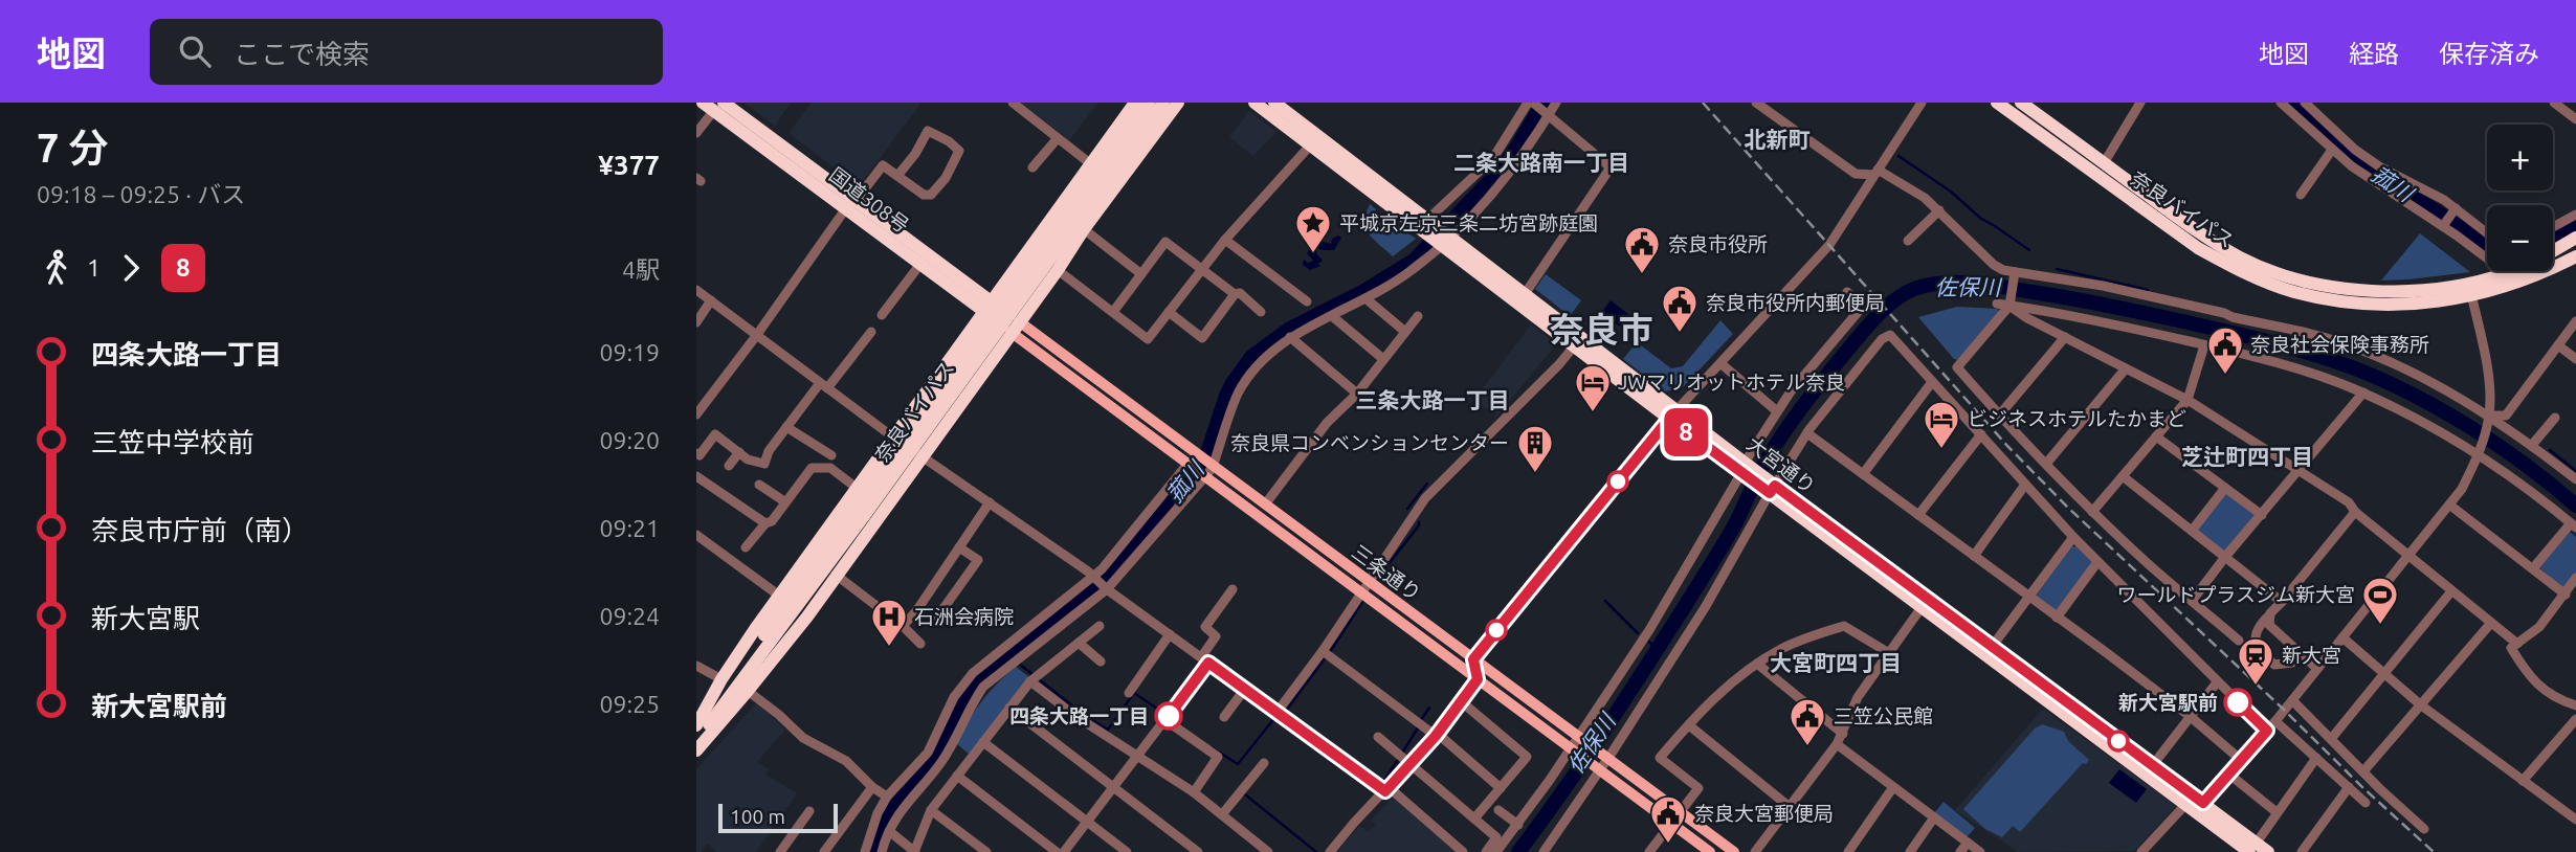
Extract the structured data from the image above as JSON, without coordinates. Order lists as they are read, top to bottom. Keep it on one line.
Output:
{"streets":{"highway":["国道308号","奈良バイパス","大宮通り"],"main road":["三条通り"]},"crossings":[["国道308号","三条通り"]],"districts":["北新町","二条大路南一丁目","奈良市","三条大路一丁目","芝辻町四丁目","大宮町四丁目"],"water":["菰川","佐保川"],"places":{"place":["平城京左京三条二坊宮跡庭園"],"public building":["奈良市役所","奈良市役所内郵便局","奈良社会保険事務所","三笠公民館","奈良大宮郵便局"],"hotel":["JWマリオットホテル奈良","ビジネスホテルたかまど"],"building":["奈良県コンベンションセンター"],"sports":["ワールドプラスジム新大宮"],"hospital":["石洲会病院"],"station":["新大宮"],"other":["新大宮駅前","四条大路一丁目"]},"lines":["bus line 8"],"scale_bar":"100 m","page":{"header":"地図","search":"ここで検索","nav":["地図","経路","保存済み"],"heading":["7 分","09:18 – 09:25 · バス","¥377"],"on_map":"8","map_buttons":["+","−"],"legs":["1","8","4駅"],"list":[{"name":"四条大路一丁目","value":"09:19"},{"name":"三笠中学校前","value":"09:20"},{"name":"奈良市庁前（南）","value":"09:21"},{"name":"新大宮駅","value":"09:24"},{"name":"新大宮駅前","value":"09:25"}],"scale":"100 m"}}
